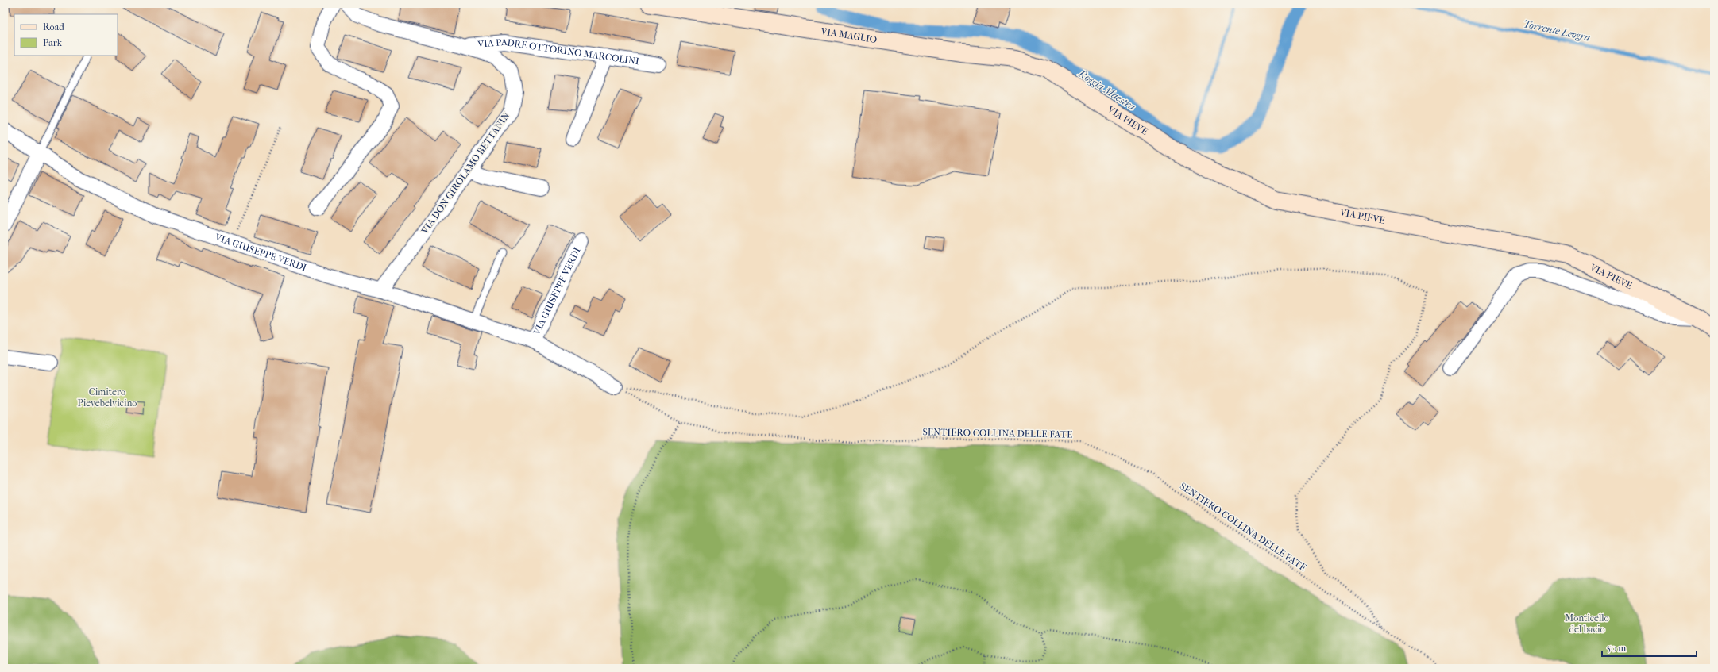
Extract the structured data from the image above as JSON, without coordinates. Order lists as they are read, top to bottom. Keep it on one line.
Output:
{"streets":{"street":["VIA MAGLIO","VIA PADRE OTTORINO MARCOLINI","VIA PIEVE","VIA DON GIROLAMO BETTANIN","VIA GIUSEPPE VERDI"],"path":["SENTIERO COLLINA DELLE FATE"]},"crossings":[["VIA MAGLIO","VIA PIEVE"],["VIA PADRE OTTORINO MARCOLINI","VIA DON GIROLAMO BETTANIN"],["VIA DON GIROLAMO BETTANIN","VIA GIUSEPPE VERDI"],["VIA GIUSEPPE VERDI","SENTIERO COLLINA DELLE FATE"]],"water":["Torrente Leogra","Roggia Maestra"],"parks":["Cimitero Pievebelvicino","Monticello del bacio"],"legend":["Road","Park"],"scale_bar":"50 m"}
